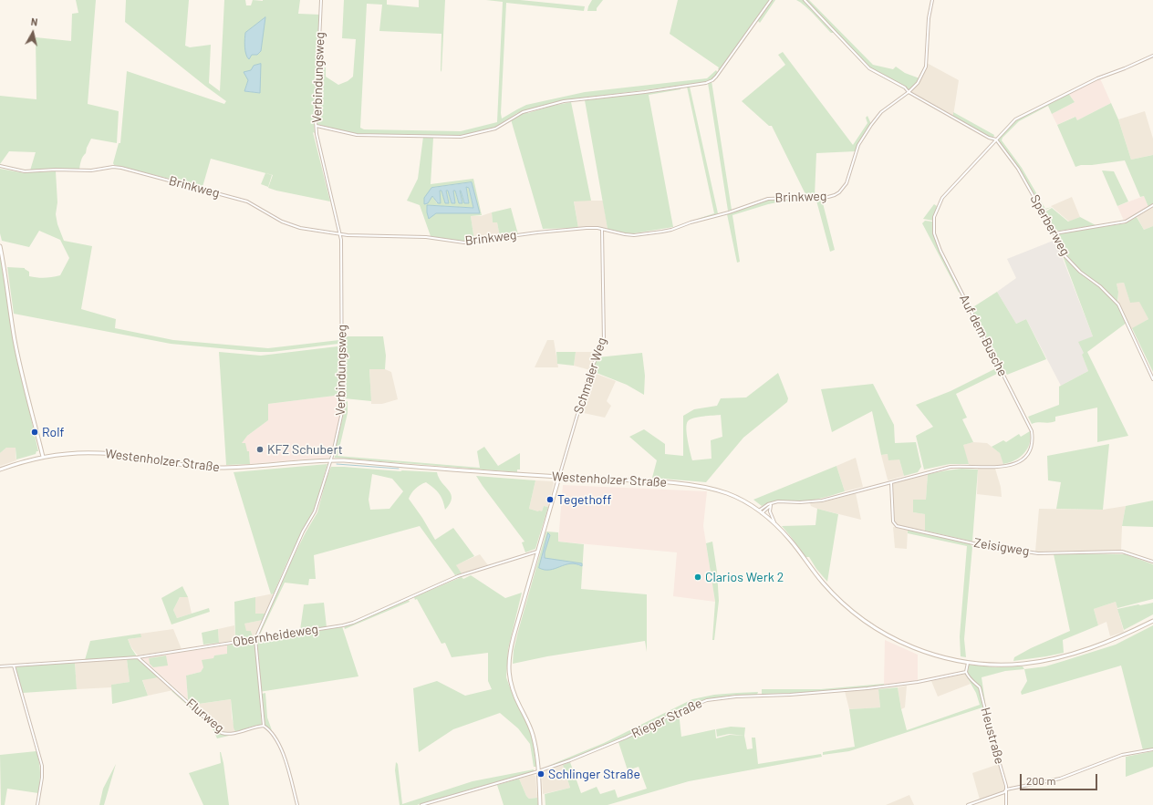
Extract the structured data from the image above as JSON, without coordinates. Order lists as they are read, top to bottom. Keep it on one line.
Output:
{"streets":{"main road":["Westenholzer Straße"],"street":["Verbindungsweg","Brinkweg","Sperberweg","Auf dem Busche","Schmaler Weg","Zeisigweg","Obernheideweg","Flurweg","Rieger Straße","Heustraße"]},"crossings":[["Verbindungsweg","Brinkweg"],["Verbindungsweg","Westenholzer Straße"],["Verbindungsweg","Obernheideweg"],["Verbindungsweg","Flurweg"],["Brinkweg","Schmaler Weg"],["Sperberweg","Auf dem Busche"],["Auf dem Busche","Zeisigweg"],["Schmaler Weg","Westenholzer Straße"],["Obernheideweg","Flurweg"],["Rieger Straße","Heustraße"]],"places":["Rolf","KFZ Schubert","Tegethoff","Clarios Werk 2","Schlinger Straße"],"scale_bar":"200 m","north":"top"}
